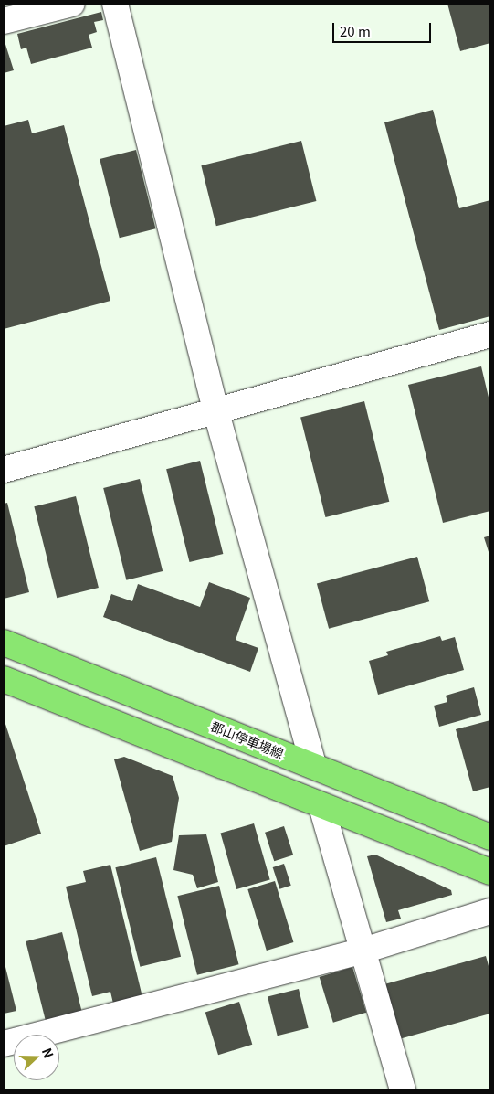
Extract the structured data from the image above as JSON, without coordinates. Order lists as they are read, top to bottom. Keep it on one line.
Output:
{"streets":{"main road":["郡山停車場線"]},"scale_bar":"20 m","north":"right"}
